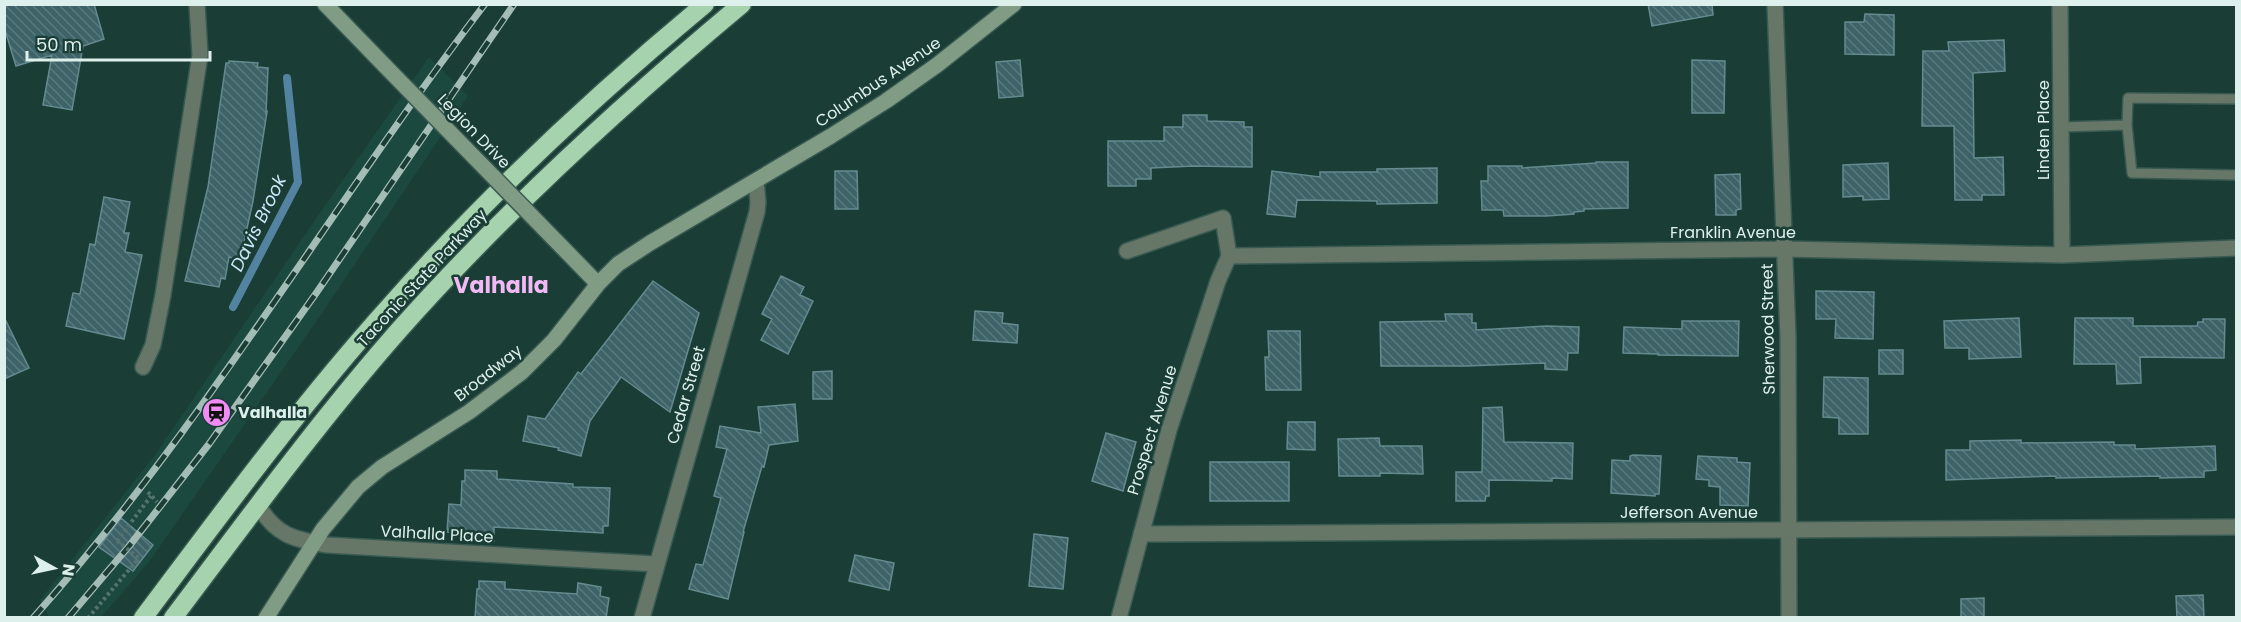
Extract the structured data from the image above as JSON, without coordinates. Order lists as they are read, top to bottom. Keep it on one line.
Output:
{"streets":{"highway":["Taconic State Parkway"],"street":["Columbus Avenue","Linden Place","Legion Drive","Franklin Avenue","Sherwood Street","Broadway","Cedar Street","Prospect Avenue","Jefferson Avenue","Valhalla Place"]},"crossings":[["Columbus Avenue","Broadway"],["Columbus Avenue","Cedar Street"],["Linden Place","Franklin Avenue"],["Legion Drive","Broadway"],["Franklin Avenue","Sherwood Street"],["Franklin Avenue","Prospect Avenue"],["Taconic State Parkway","Valhalla Place"],["Sherwood Street","Jefferson Avenue"],["Broadway","Cedar Street"],["Broadway","Valhalla Place"],["Cedar Street","Valhalla Place"],["Prospect Avenue","Jefferson Avenue"]],"districts":["Valhalla"],"water":["Davis Brook"],"places":{"station":["Valhalla"]},"scale_bar":"50 m","north":"right"}
